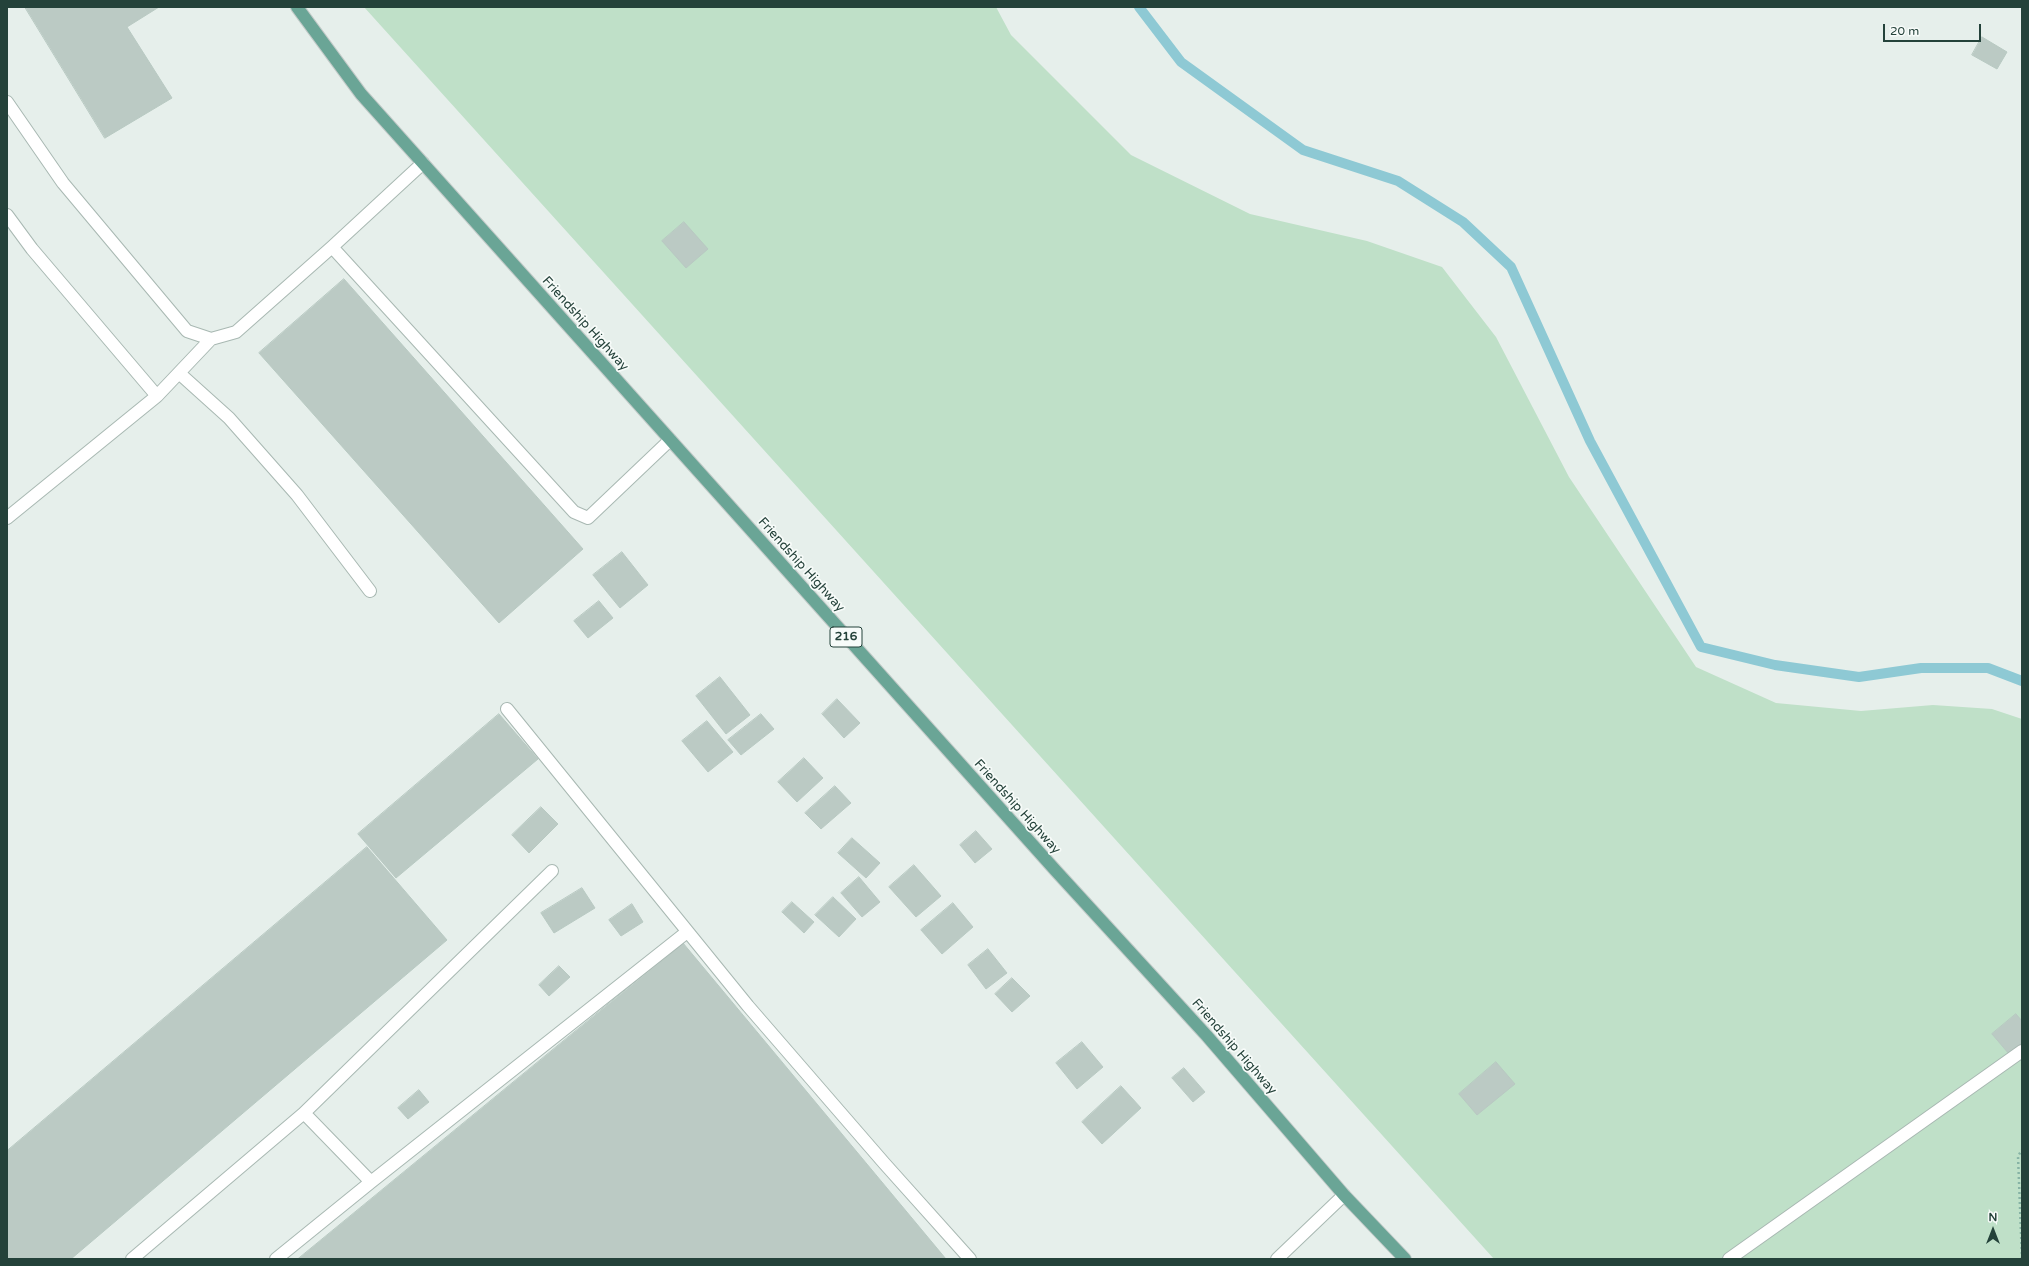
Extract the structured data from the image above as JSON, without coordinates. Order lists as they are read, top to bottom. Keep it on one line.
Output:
{"streets":{"main road":["Friendship Highway","216"]},"scale_bar":"20 m","north":"top"}
